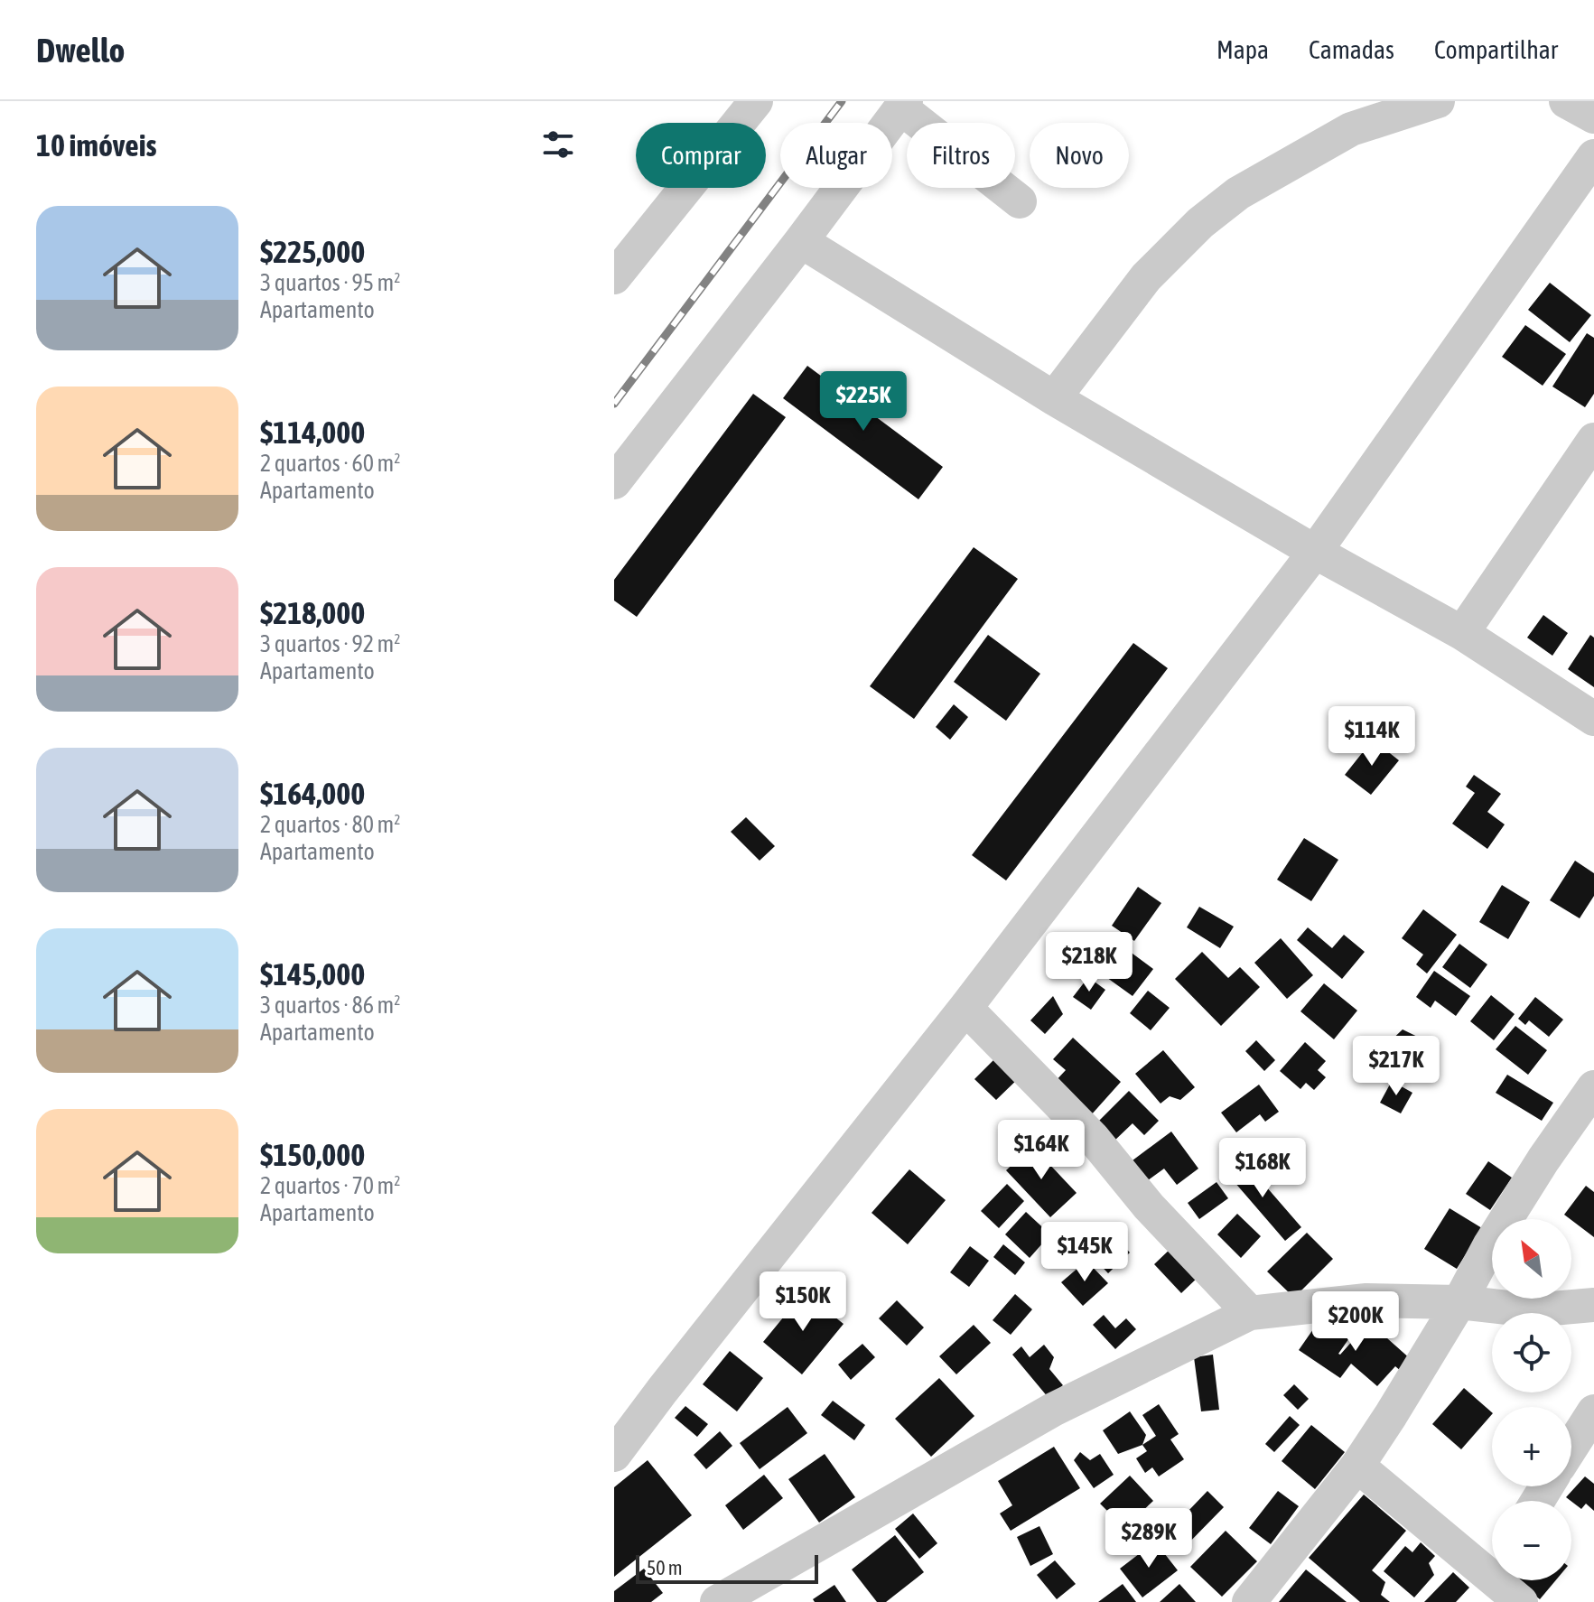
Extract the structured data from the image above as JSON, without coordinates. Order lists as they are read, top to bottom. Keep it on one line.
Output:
{"scale_bar":"50 m","north":"top left","page":{"header":"Dwello","nav":["Mapa","Camadas","Compartilhar"],"heading":"10 imóveis","chip":["Comprar","Alugar","Filtros","Novo"],"list":[{"name":"$225,000","note":"3 quartos · 95 m² · Apartamento"},{"name":"$114,000","note":"2 quartos · 60 m² · Apartamento"},{"name":"$218,000","note":"3 quartos · 92 m² · Apartamento"},{"name":"$164,000","note":"2 quartos · 80 m² · Apartamento"},{"name":"$145,000","note":"3 quartos · 86 m² · Apartamento"},{"name":"$150,000","note":"2 quartos · 70 m² · Apartamento"}],"price":["$225K","$114K","$218K","$217K","$164K","$168K","$145K","$150K","$200K","$289K"],"map_buttons":["+","−"],"scale":"50 m"}}
